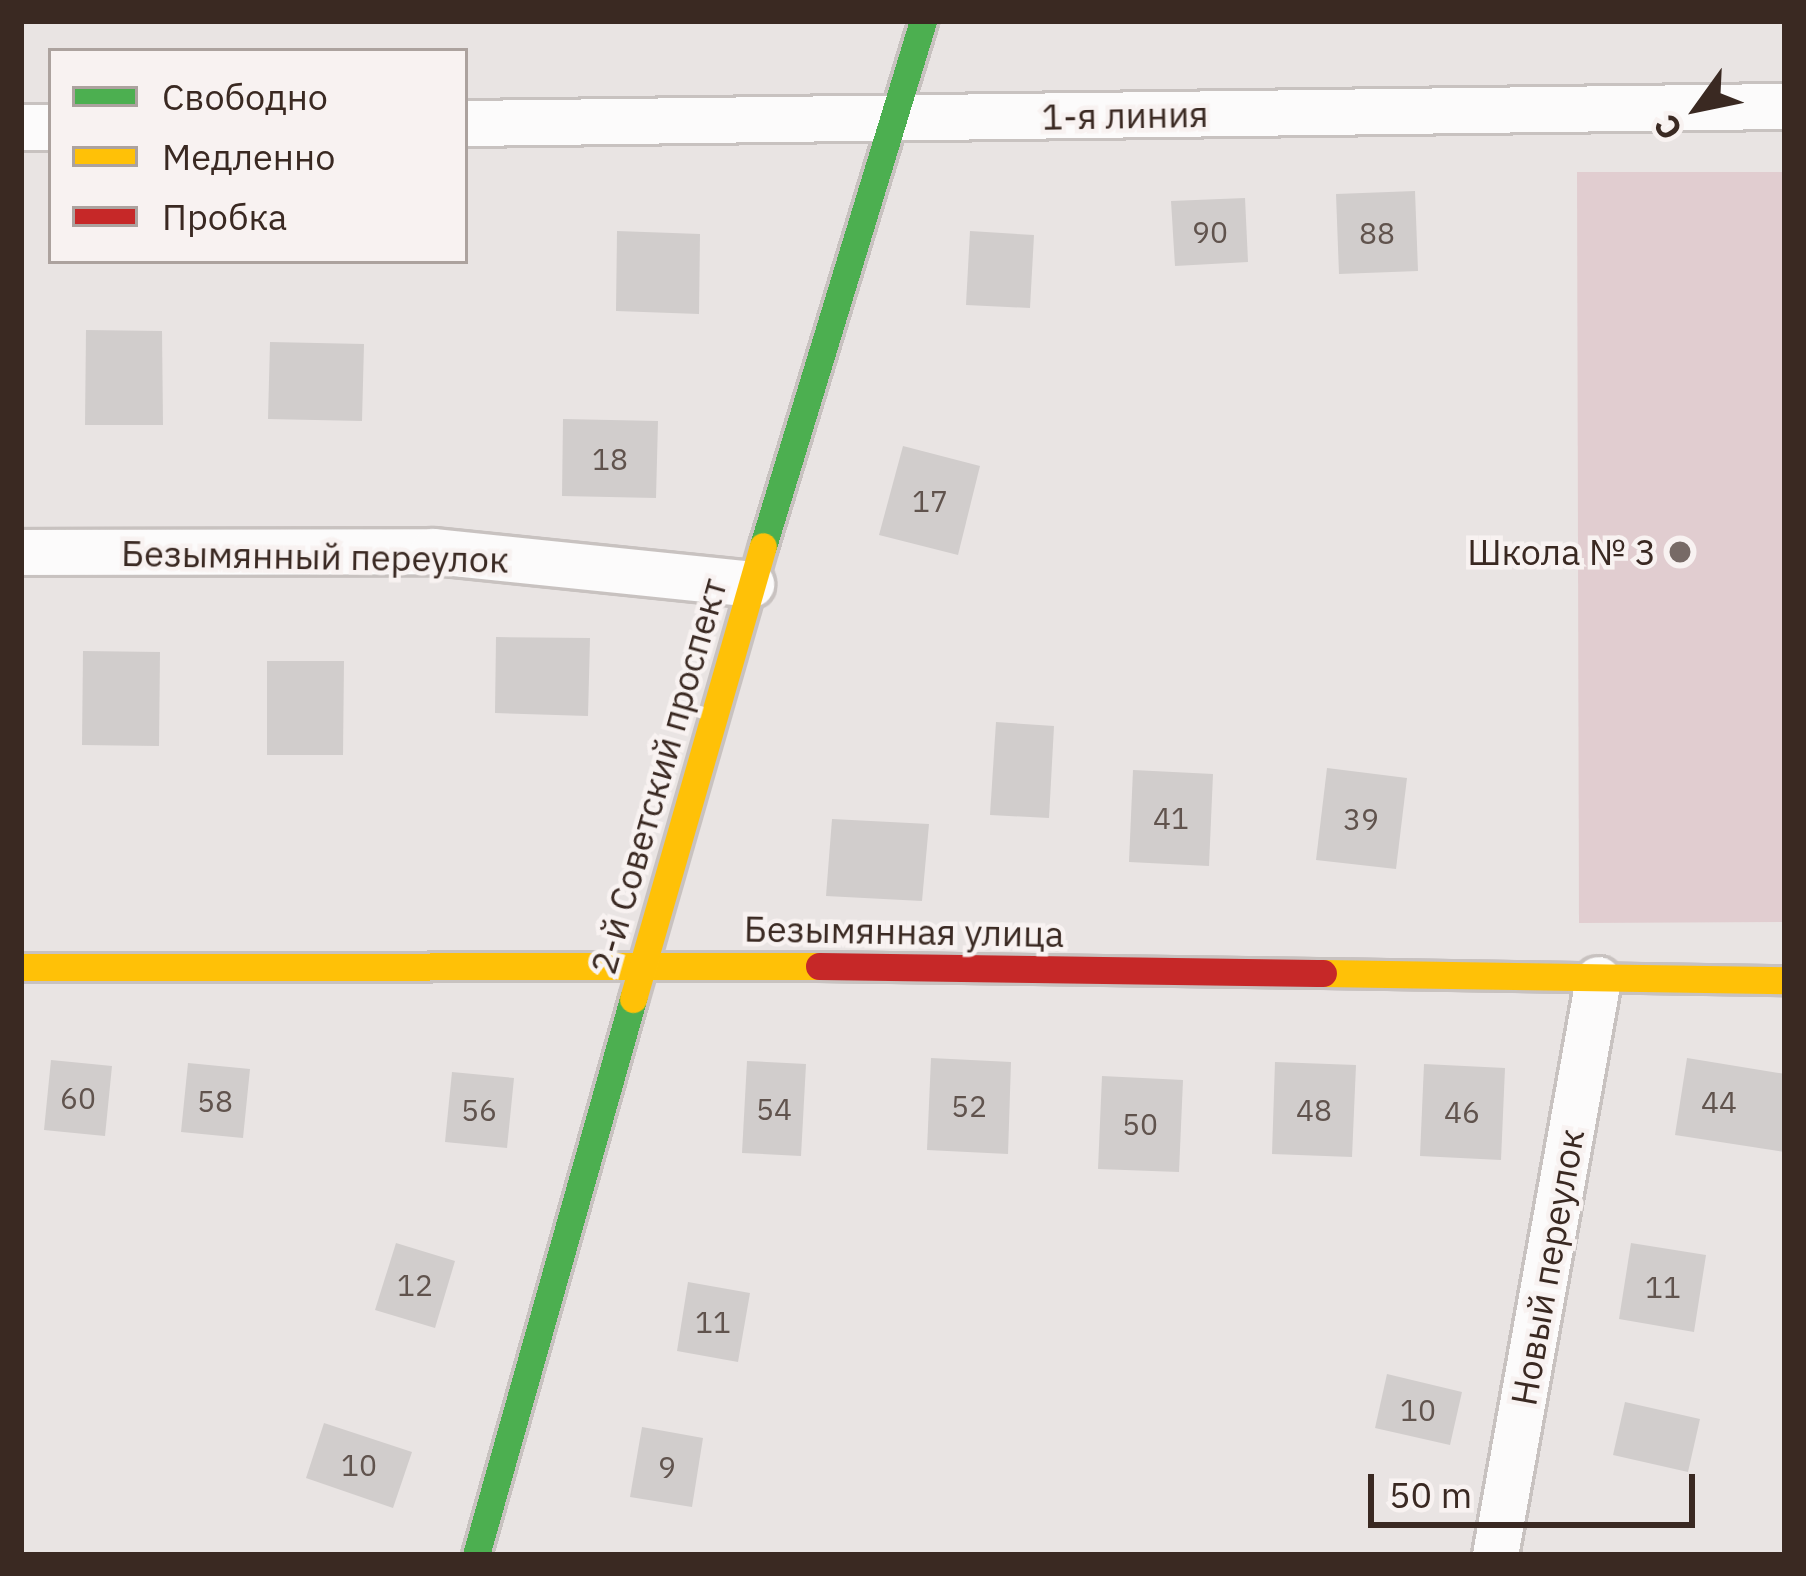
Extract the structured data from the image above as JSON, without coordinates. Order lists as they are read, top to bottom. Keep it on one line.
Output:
{"streets":{"street":["1-я линия","Безымянный переулок","2-й Советский проспект","Безымянная улица","Новый переулок"]},"crossings":[["1-я линия","2-й Советский проспект"],["Безымянный переулок","2-й Советский проспект"],["2-й Советский проспект","Безымянная улица"],["Безымянная улица","Новый переулок"]],"places":["Школа № 3"],"house_numbers":["90","88","18","17","41","39","60","58","44","52","54","56","48","46","50","12","11","11","10","10","9"],"legend":["Свободно","Медленно","Пробка"],"scale_bar":"50 m","north":"bottom left"}
